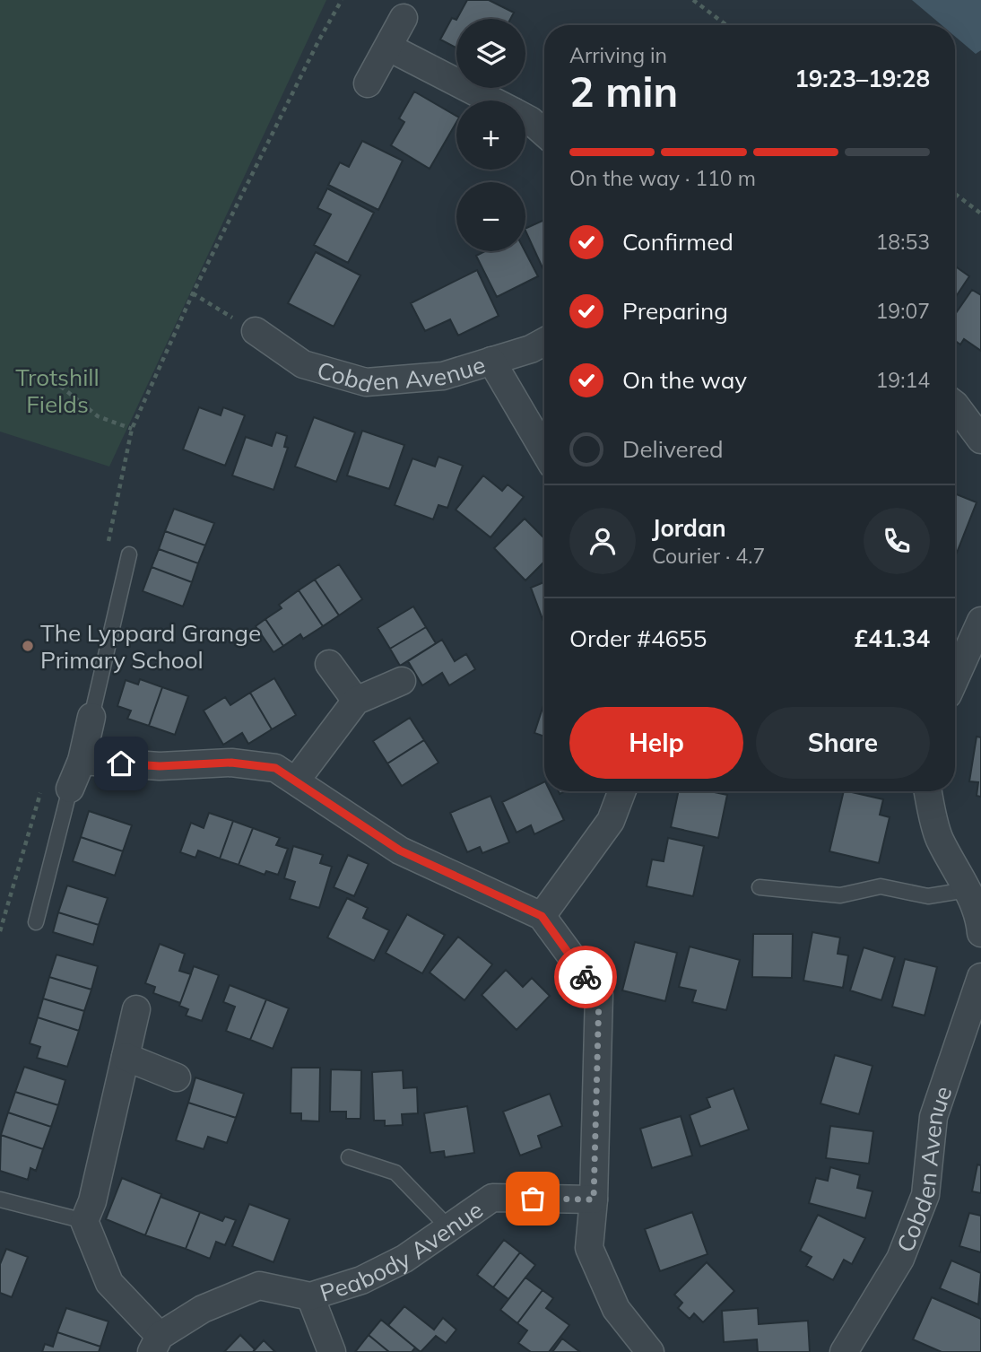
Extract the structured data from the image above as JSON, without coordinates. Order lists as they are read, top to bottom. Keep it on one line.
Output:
{"streets":{"street":["Cobden Avenue","Peabody Avenue"]},"parks":["Trotshill Fields"],"places":["The Lyppard Grange Primary School"],"page":{"map_buttons":["+","−"],"heading":["2 min","Arriving in","19:23–19:28"],"panel":["Jordan","Courier · 4.7","Order #4655","£41.34"],"bar":"On the way · 110 m","list":[["Confirmed","18:53"],["Preparing","19:07"],["On the way","19:14"],"Delivered"],"buttons":["Help","Share"]}}
